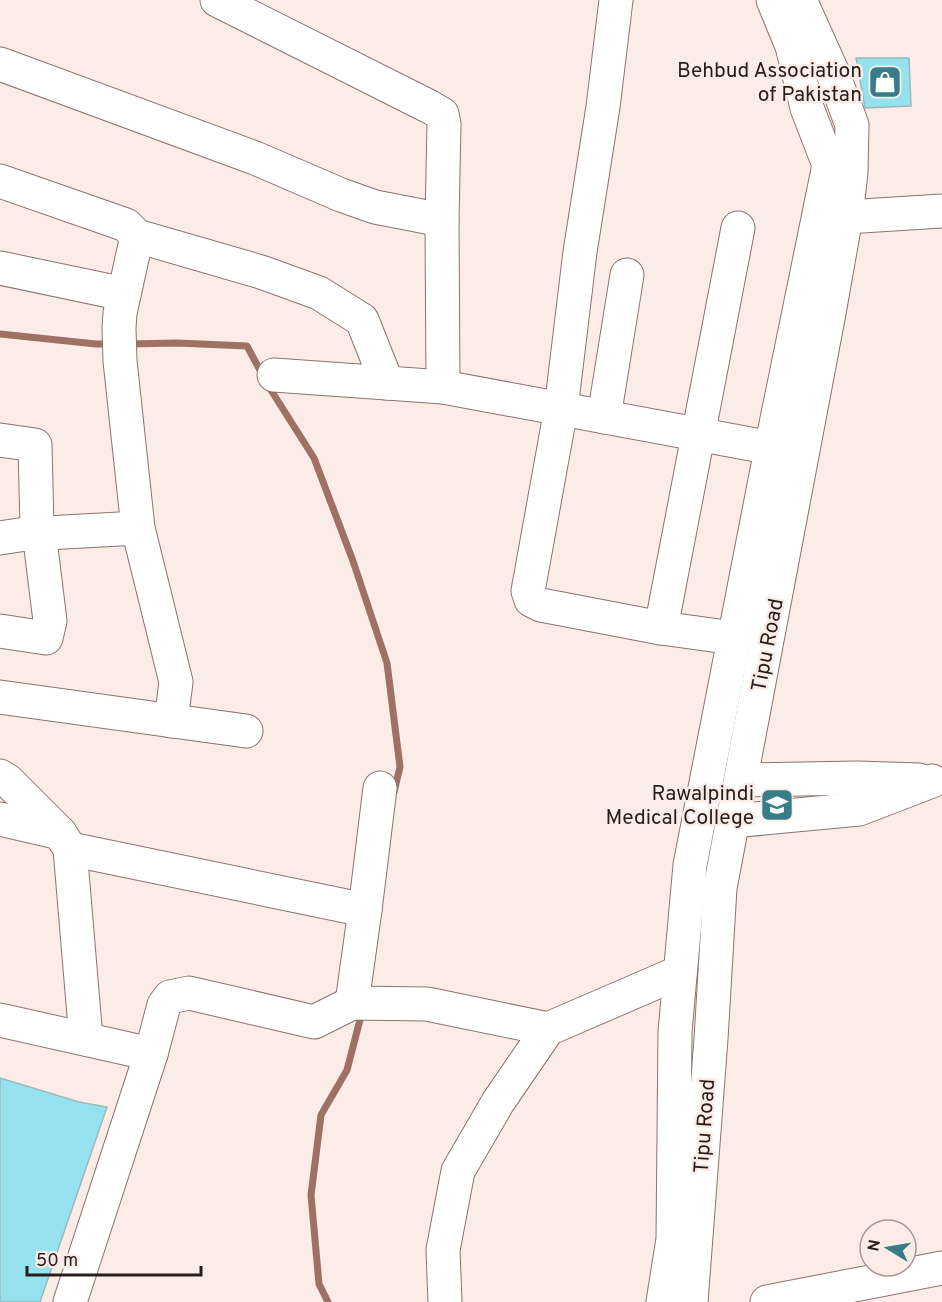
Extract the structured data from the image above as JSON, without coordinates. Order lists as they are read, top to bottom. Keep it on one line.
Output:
{"streets":{"street":["Tipu Road"]},"places":{"shop":["Behbud Association of Pakistan"],"school or university":["Rawalpindi Medical College"]},"scale_bar":"50 m","north":"left"}
